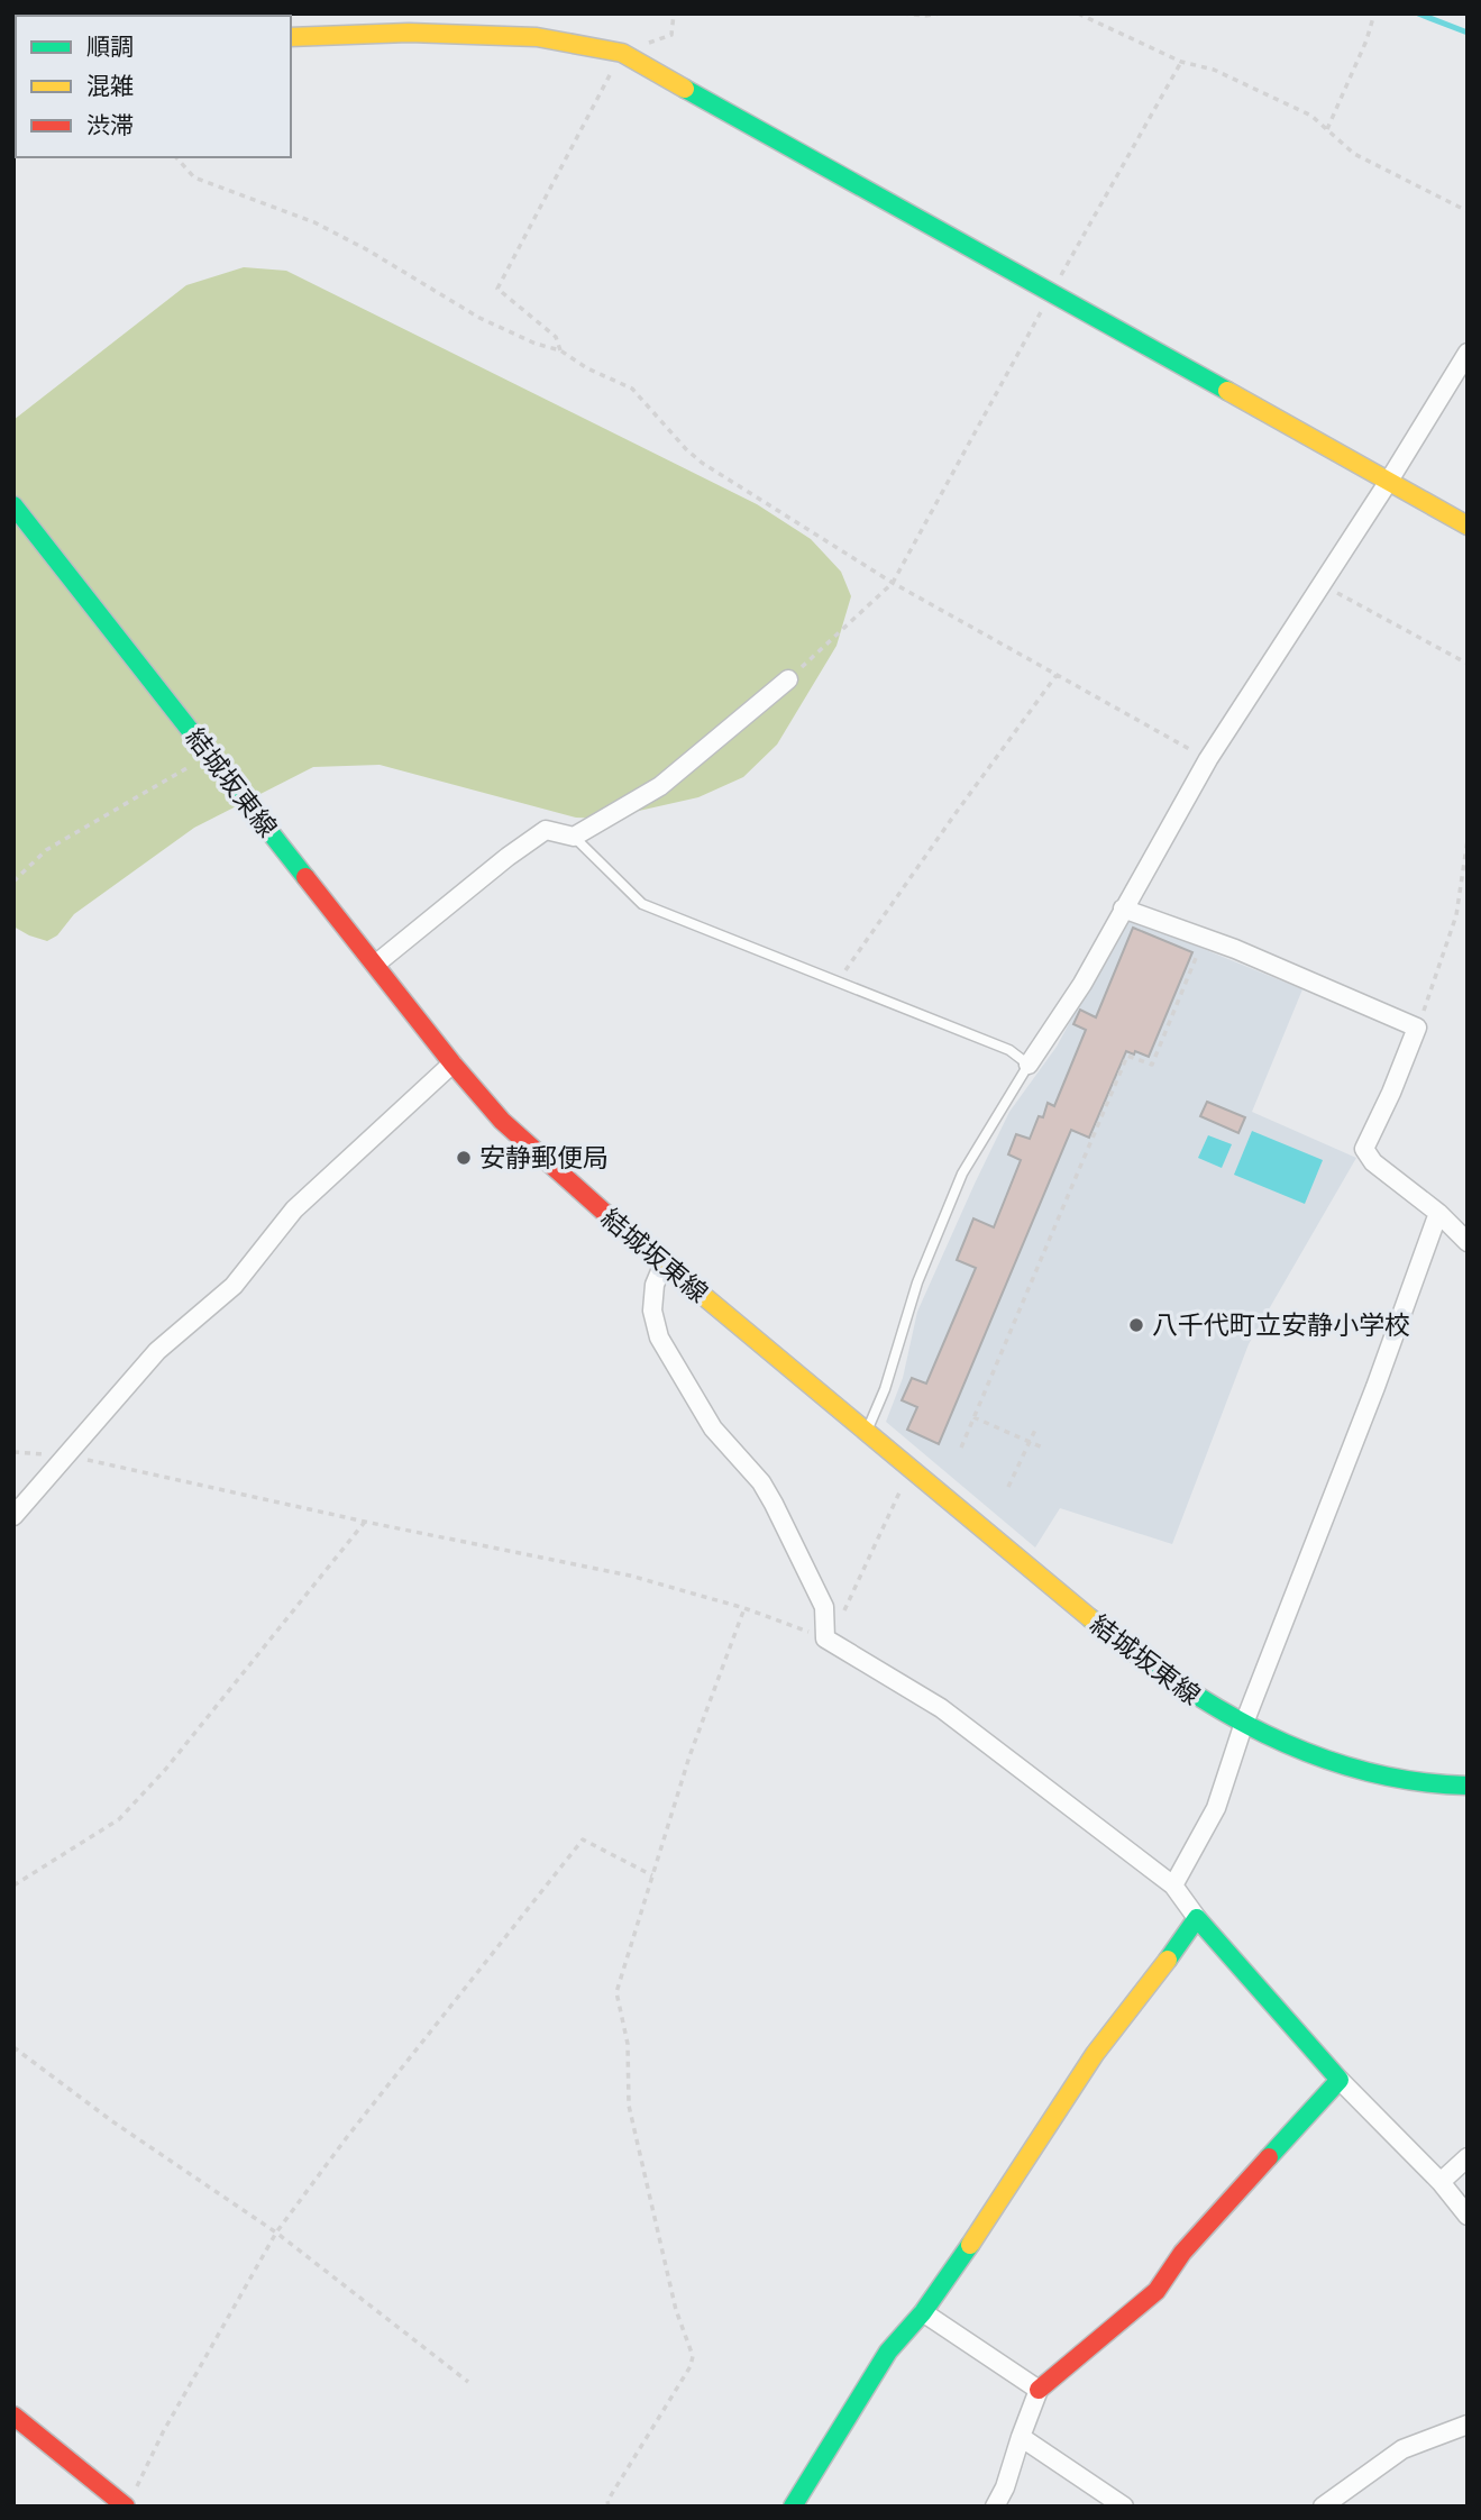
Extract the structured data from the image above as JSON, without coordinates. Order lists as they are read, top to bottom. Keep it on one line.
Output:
{"streets":{"street":["結城坂東線"]},"places":["安静郵便局","八千代町立安静小学校"],"legend":["順調","混雑","渋滞"]}
